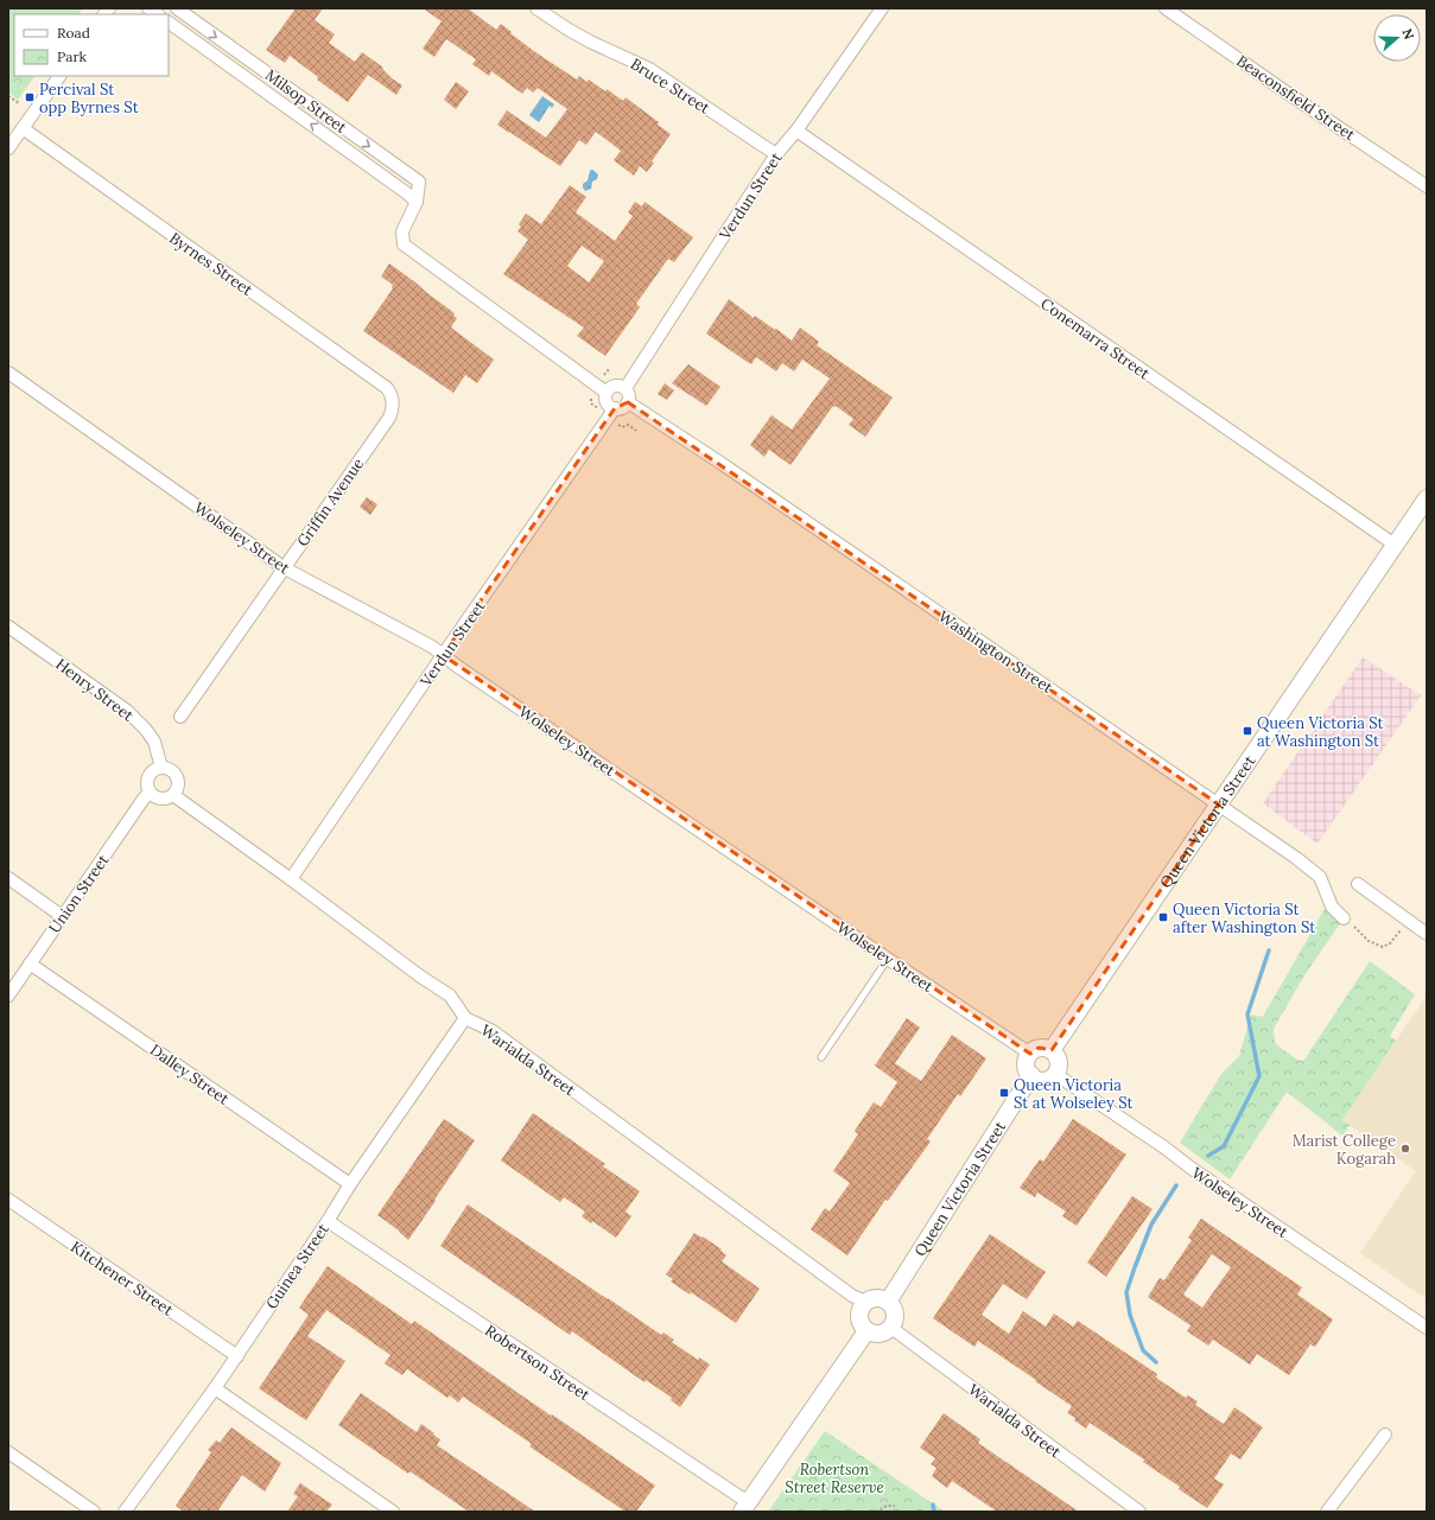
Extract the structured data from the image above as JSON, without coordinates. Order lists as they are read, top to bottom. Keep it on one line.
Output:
{"streets":{"main road":["Queen Victoria Street"],"street":["Bruce Street","Beaconsfield Street","Milsop Street","Verdun Street","Byrnes Street","Conemarra Street","Griffin Avenue","Wolseley Street","Washington Street","Henry Street","Union Street","Warialda Street","Dalley Street","Guinea Street","Kitchener Street","Robertson Street"]},"crossings":[["Bruce Street","Verdun Street"],["Milsop Street","Verdun Street"],["Milsop Street","Washington Street"],["Verdun Street","Conemarra Street"],["Verdun Street","Wolseley Street"],["Verdun Street","Washington Street"],["Verdun Street","Warialda Street"],["Byrnes Street","Griffin Avenue"],["Conemarra Street","Queen Victoria Street"],["Griffin Avenue","Wolseley Street"],["Wolseley Street","Queen Victoria Street"],["Washington Street","Queen Victoria Street"],["Henry Street","Union Street"],["Henry Street","Warialda Street"],["Queen Victoria Street","Warialda Street"],["Union Street","Warialda Street"],["Union Street","Dalley Street"],["Warialda Street","Guinea Street"],["Dalley Street","Guinea Street"],["Guinea Street","Kitchener Street"],["Guinea Street","Robertson Street"]],"parks":["Robertson Street Reserve"],"places":{"transit":["Percival St opp Byrnes St","Queen Victoria St at Washington St","Queen Victoria St after Washington St","Queen Victoria St at Wolseley St"],"other":["Marist College Kogarah"]},"legend":["Road","Park"],"north":"right"}
